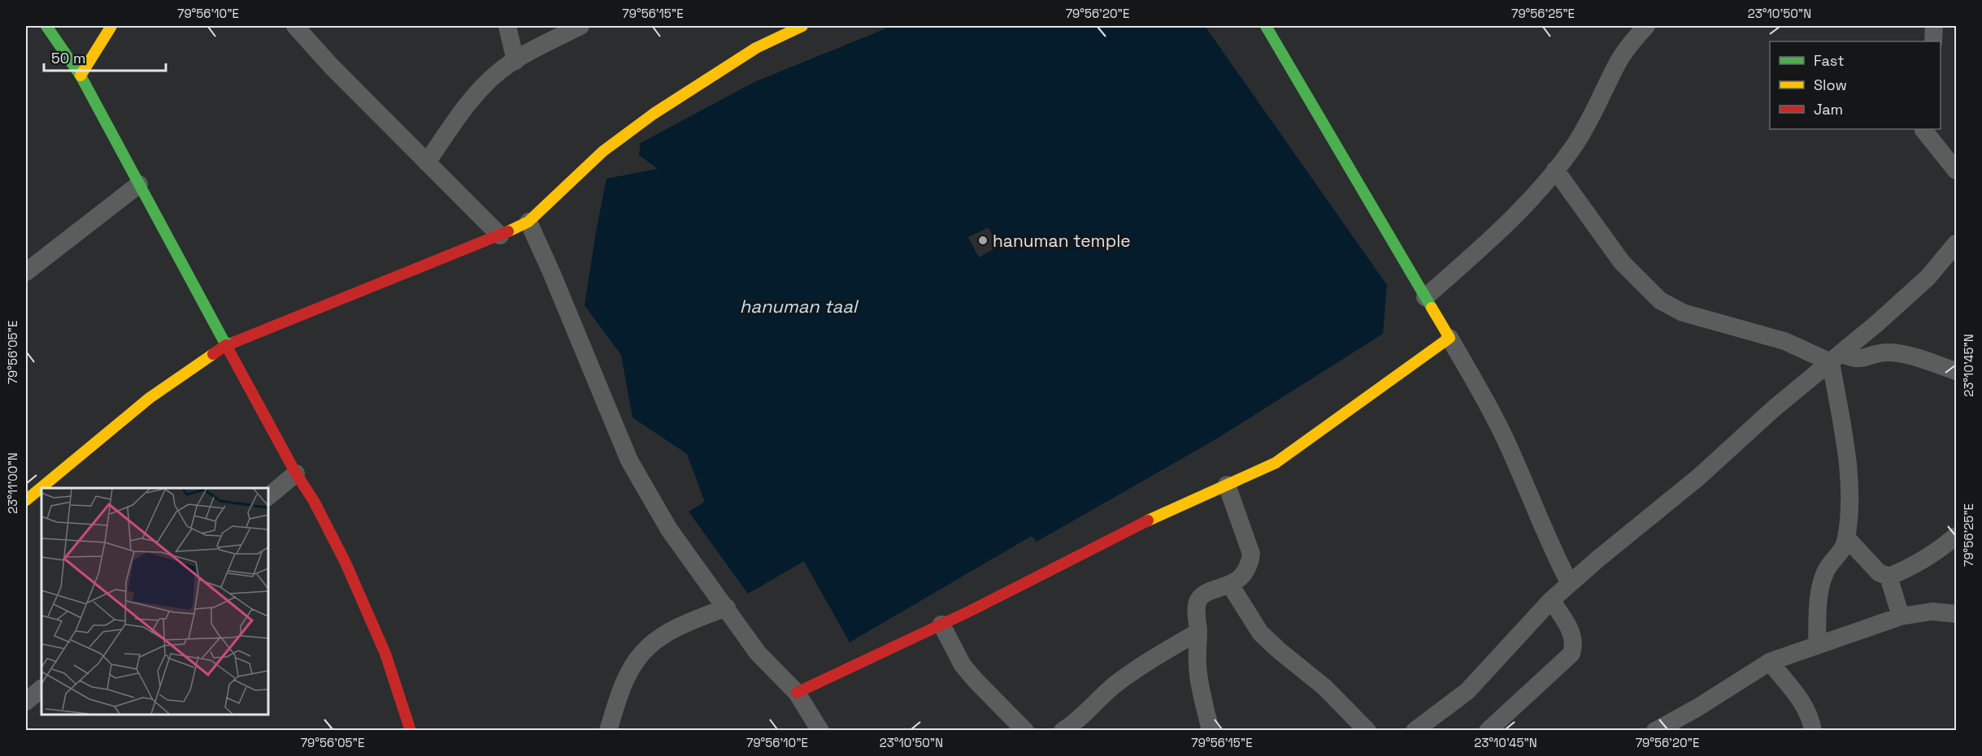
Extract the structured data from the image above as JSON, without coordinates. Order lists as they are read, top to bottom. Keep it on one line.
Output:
{"water":["hanuman taal"],"places":["hanuman temple"],"legend":["Fast","Slow","Jam"],"scale_bar":"50 m","coordinates":["79°56'10\"E","79°56'15\"E","79°56'20\"E","79°56'25\"E","23°10'50\"N","79°56'05\"E","23°10'45\"N","23°11'00\"N"]}
